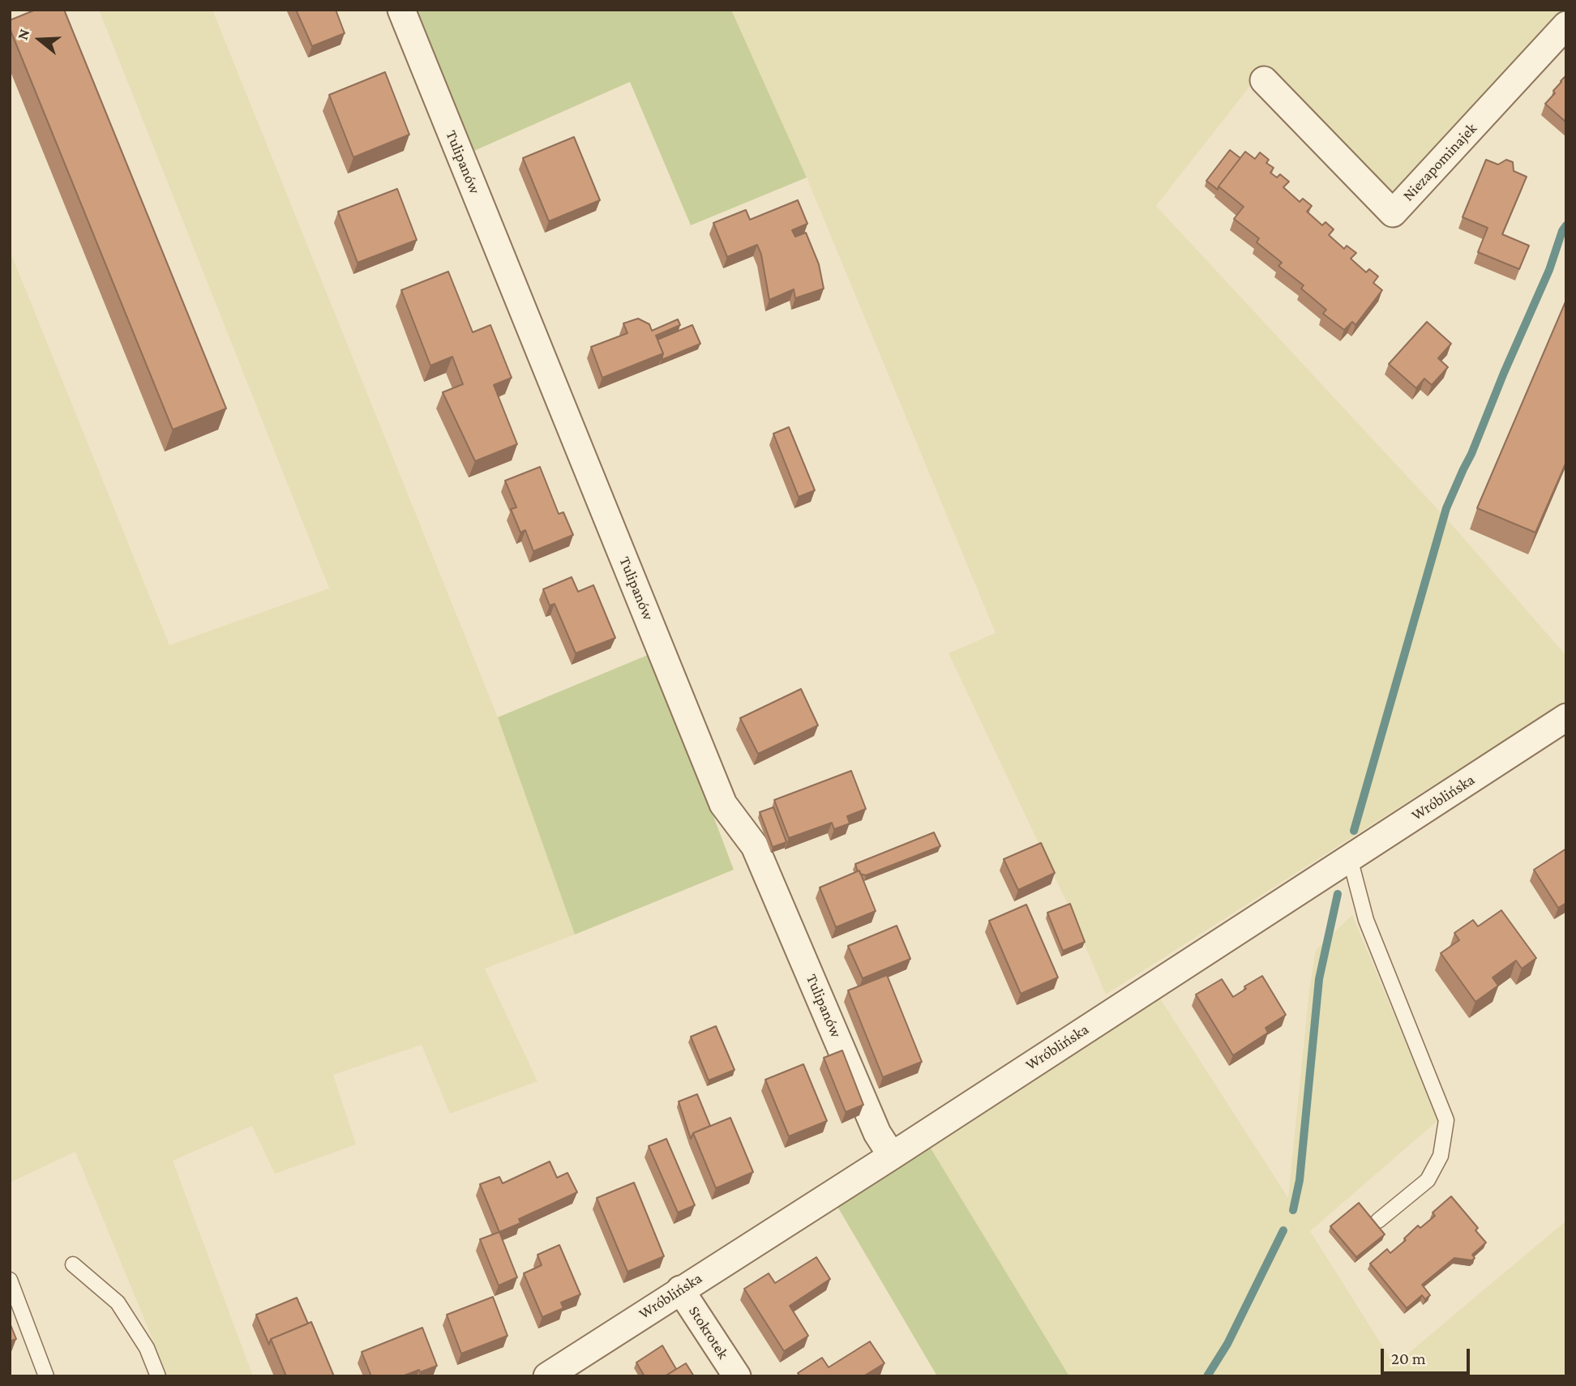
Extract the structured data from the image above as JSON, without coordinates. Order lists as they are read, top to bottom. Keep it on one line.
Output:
{"streets":{"street":["Tulipanów","Niezapominajek","Wróblińska","Stokrotek"]},"crossings":[["Tulipanów","Wróblińska"],["Wróblińska","Stokrotek"]],"scale_bar":"20 m","north":"left"}
